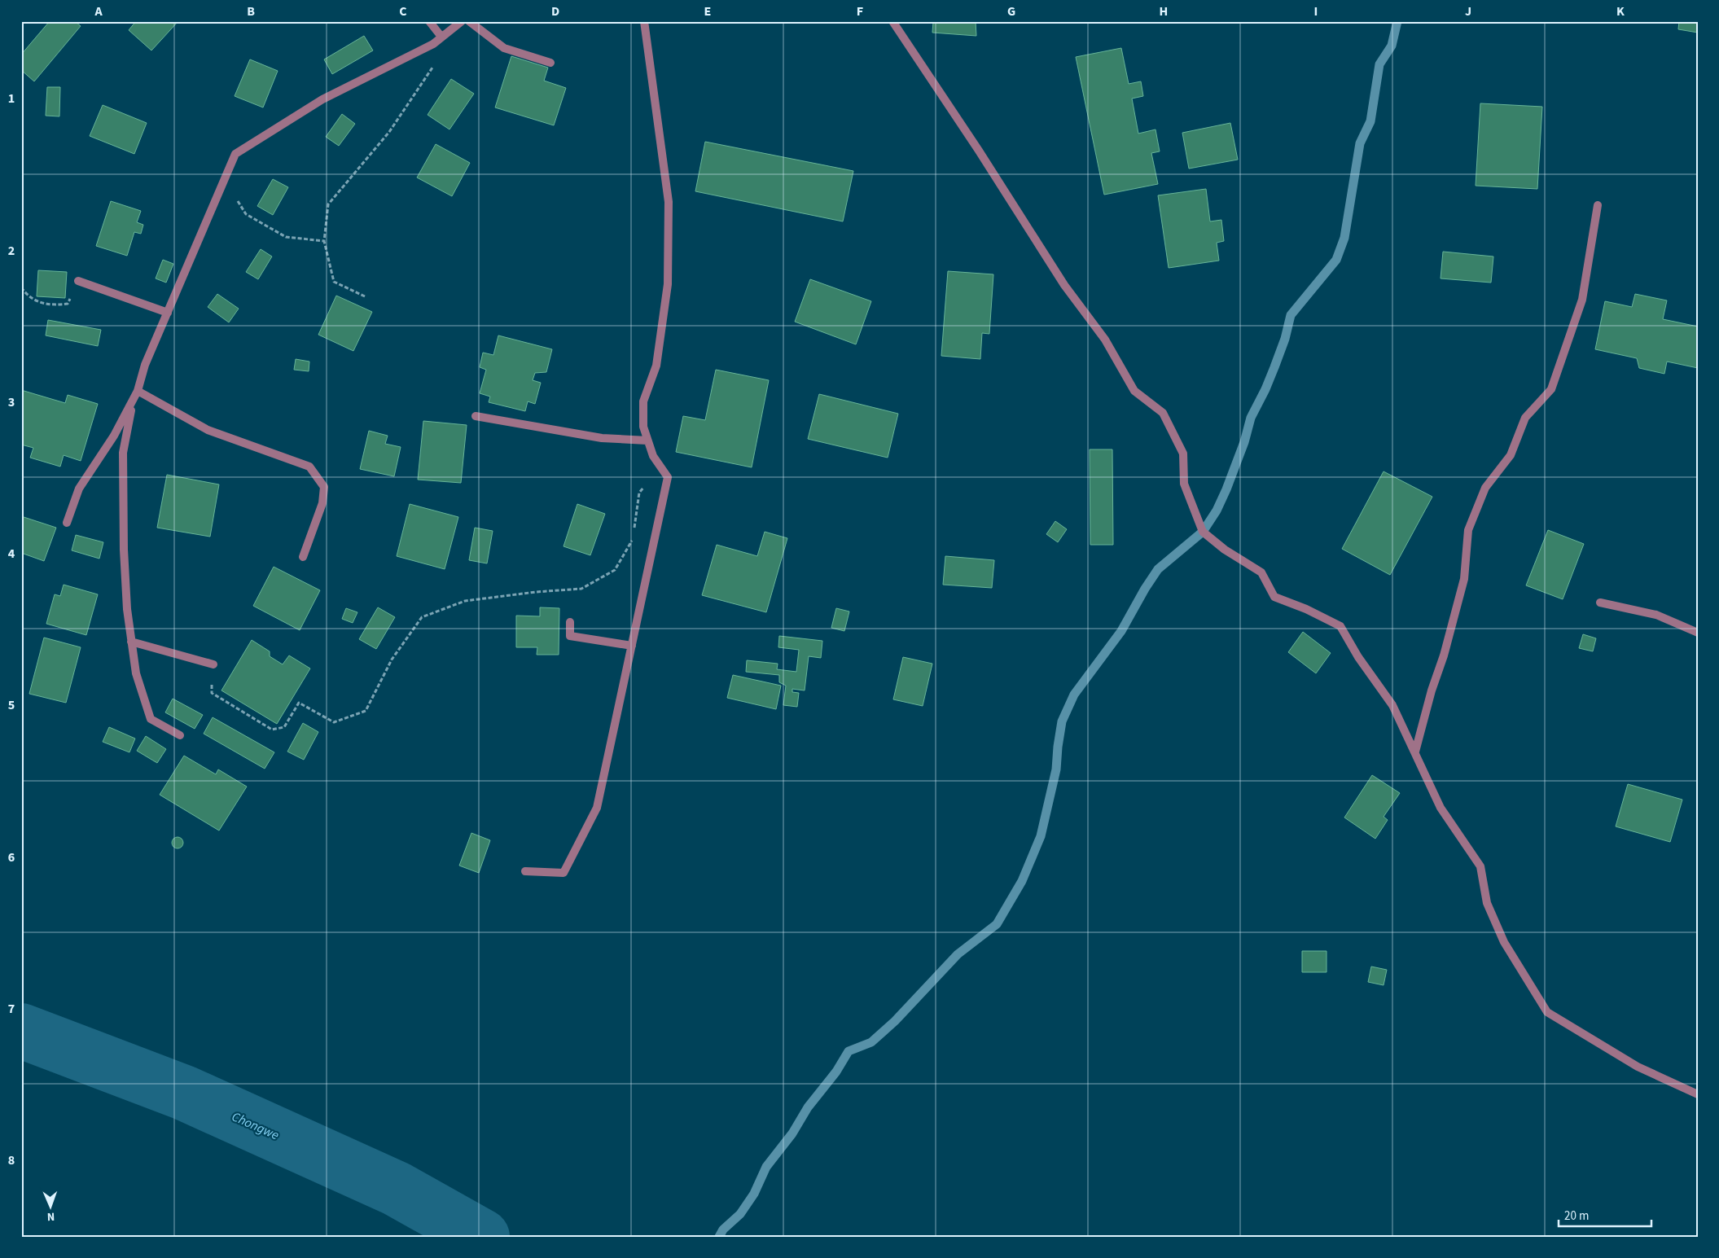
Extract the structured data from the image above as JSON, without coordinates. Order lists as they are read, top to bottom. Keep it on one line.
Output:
{"water":["Chongwe"],"scale_bar":"20 m","north":"bottom","grid":{"columns":["A","B","C","D","E","F","G","H","I","J","K"],"rows":["1","2","3","4","5","6","7","8"]}}
